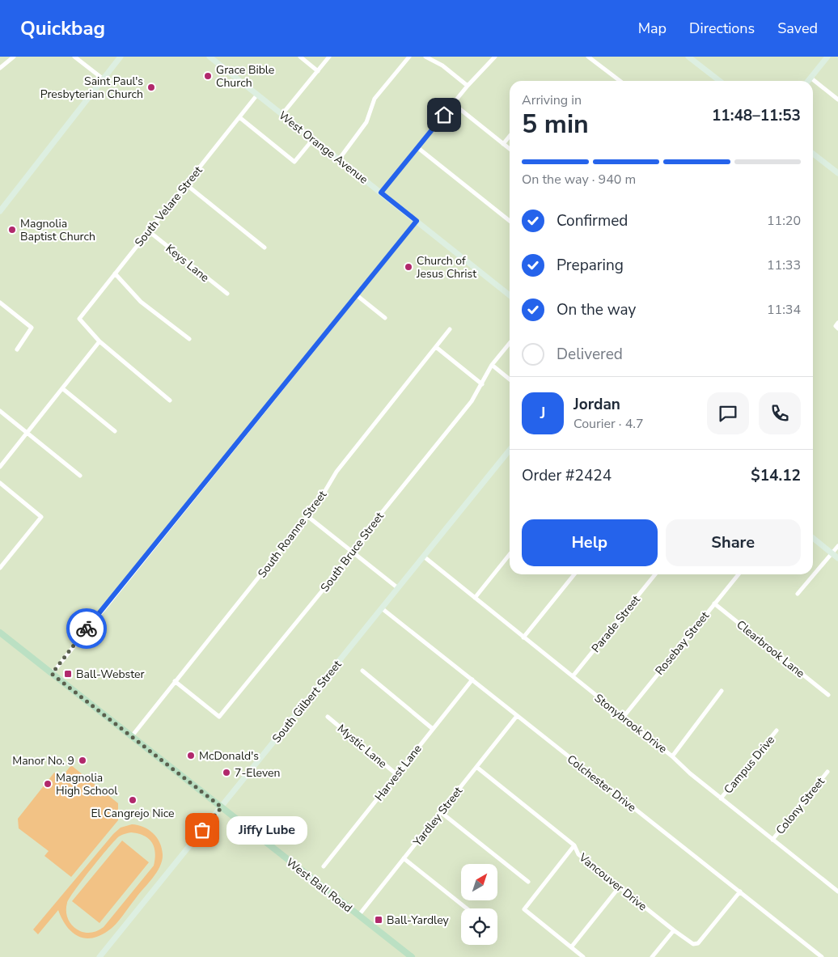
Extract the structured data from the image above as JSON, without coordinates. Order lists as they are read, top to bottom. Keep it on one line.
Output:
{"streets":{"main road":["West Ball Road"],"street":["West Orange Avenue","South Velare Street","Keys Lane","South Roanne Street","South Bruce Street","Parade Street","Rosebay Street","Clearbrook Lane","South Gilbert Street","Stonybrook Drive","Mystic Lane","Campus Drive","Harvest Lane","Colchester Drive","Colony Street","Yardley Street","Vancouver Drive"]},"crossings":[["West Orange Avenue","South Velare Street"],["South Velare Street","Keys Lane"],["South Roanne Street","South Bruce Street"],["South Roanne Street","West Ball Road"],["Parade Street","Stonybrook Drive"],["Rosebay Street","Clearbrook Lane"],["Rosebay Street","Stonybrook Drive"],["South Gilbert Street","Stonybrook Drive"],["South Gilbert Street","Colchester Drive"],["South Gilbert Street","West Ball Road"],["Stonybrook Drive","Campus Drive"],["Stonybrook Drive","Colony Street"],["Mystic Lane","Harvest Lane"],["Harvest Lane","Colchester Drive"],["Colchester Drive","Yardley Street"],["Colchester Drive","Vancouver Drive"],["Yardley Street","Vancouver Drive"],["Yardley Street","West Ball Road"]],"places":{"other":["Grace Bible Church","Saint Paul's Presbyterian Church","Magnolia Baptist Church","Church of Jesus Christ","McDonald's","Manor No. 9","7-Eleven","Magnolia High School","El Cangrejo Nice","Jiffy Lube"],"transit":["Ball-Webster","Ball-Yardley"]},"north":"top right","page":{"header":"Quickbag","nav":["Map","Directions","Saved"],"heading":["5 min","Arriving in","11:48–11:53"],"panel":["Jordan","Courier · 4.7","Order #2424","$14.12"],"bar":"On the way · 940 m","list":[["Confirmed","11:20"],["Preparing","11:33"],["On the way","11:34"],"Delivered"],"round":"J","buttons":["Help","Share"],"bubble":"Jiffy Lube"}}
